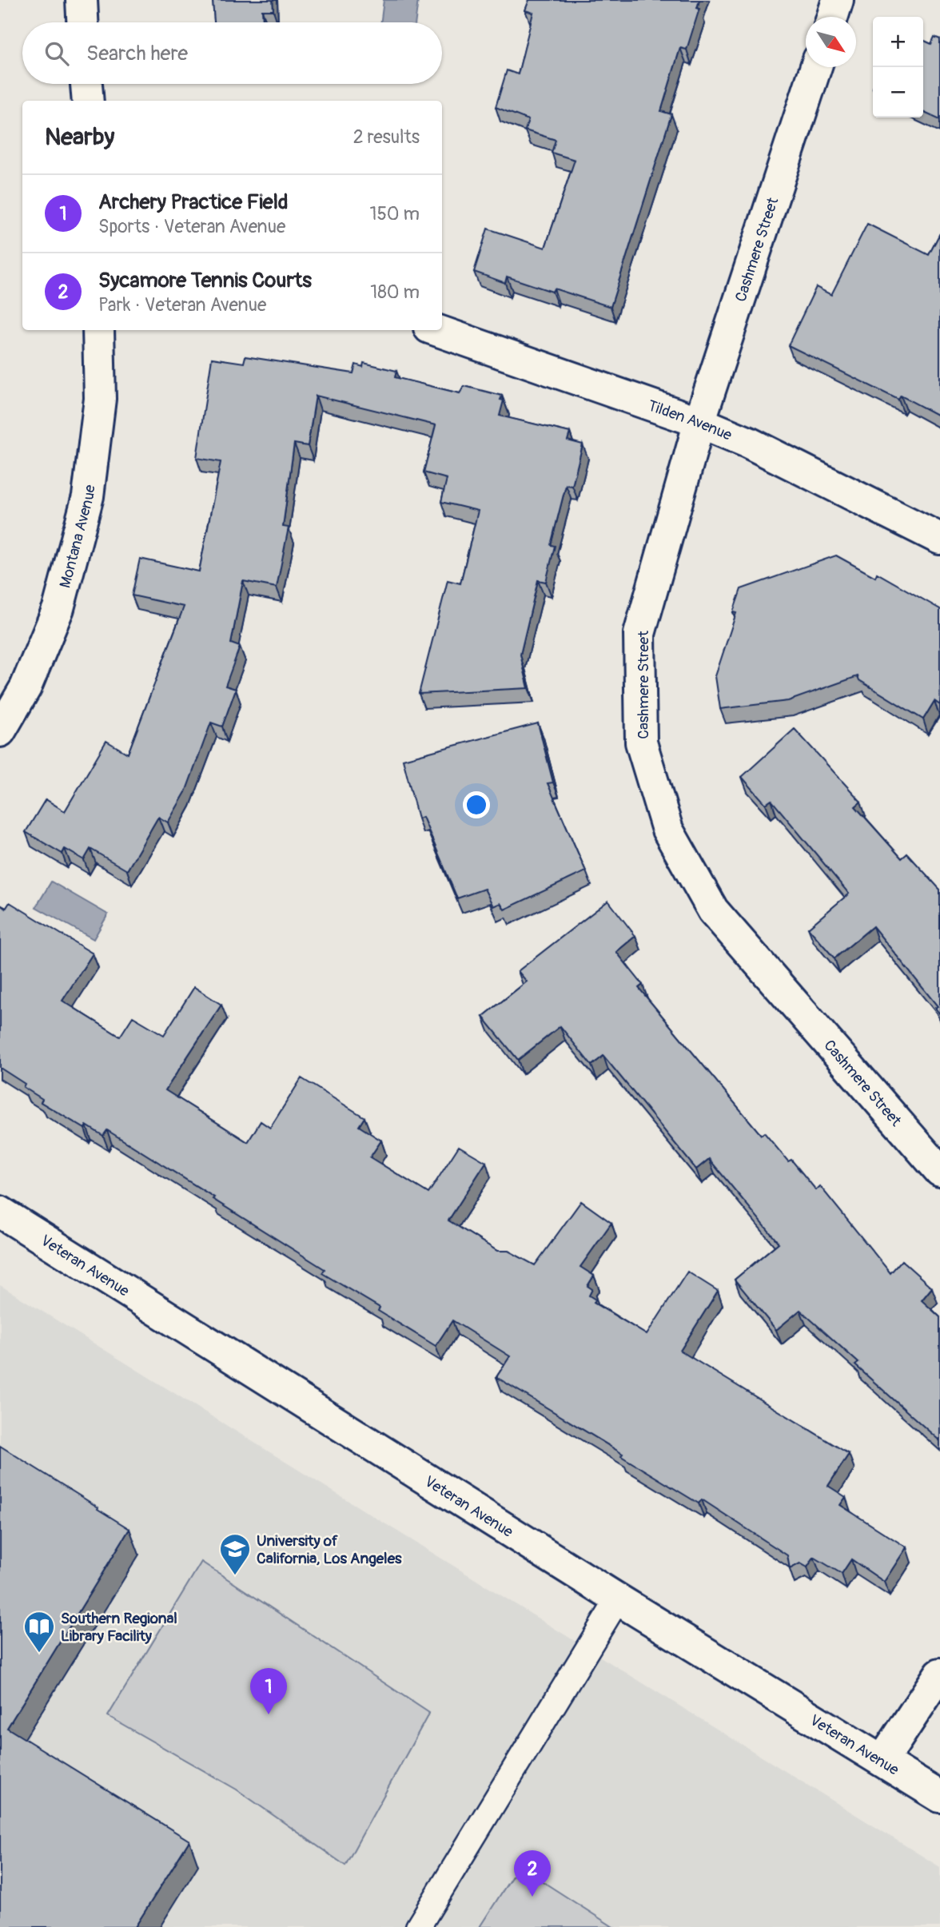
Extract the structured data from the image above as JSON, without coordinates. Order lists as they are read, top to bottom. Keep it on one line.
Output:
{"streets":{"street":["Cashmere Street","Tilden Avenue","Montana Avenue","Veteran Avenue"]},"crossings":[["Cashmere Street","Tilden Avenue"]],"places":{"school or university":["University of California, Los Angeles"],"library":["Southern Regional Library Facility"]},"north":"bottom right","page":{"map_buttons":["+","−"],"search":"Search here","heading":["Nearby","2 results"],"list":[{"mark":"1","name":"Archery Practice Field","note":"Sports · Veteran Avenue","value":"150 m"},{"mark":"2","name":"Sycamore Tennis Courts","note":"Park · Veteran Avenue","value":"180 m"}],"pins":["1","2"]}}
